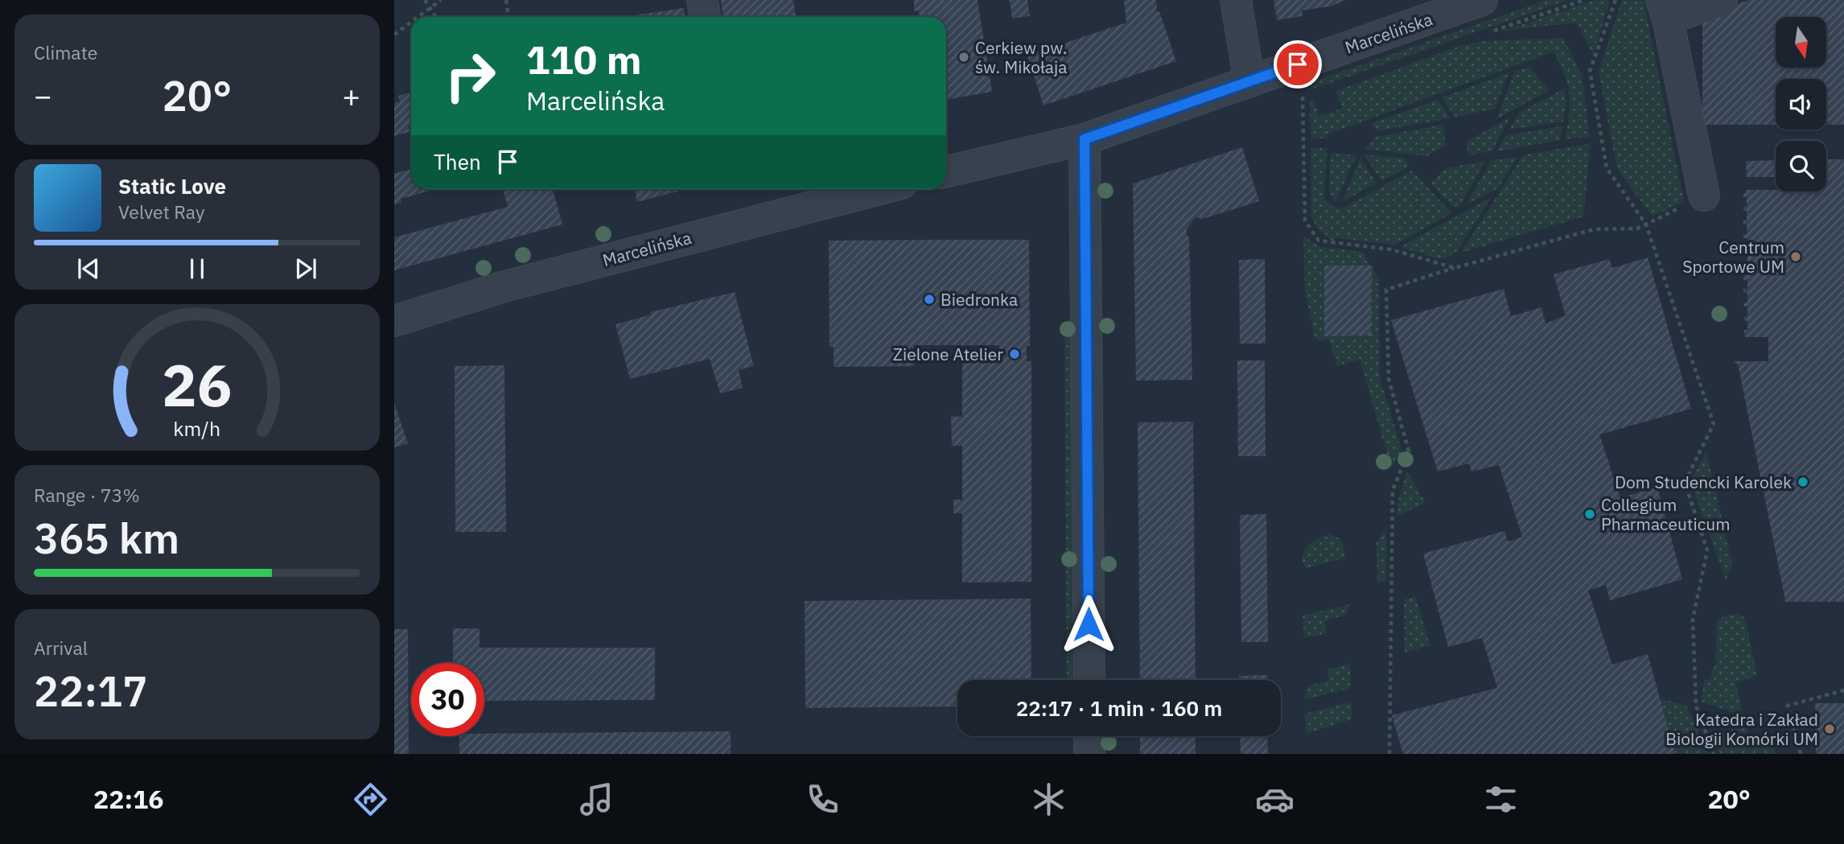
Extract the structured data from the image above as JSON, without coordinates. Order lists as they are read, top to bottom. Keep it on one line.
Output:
{"streets":{"street":["Marcelińska"]},"places":["Cerkiew pw. św. Mikołaja","Centrum Sportowe UM","Biedronka","Zielone Atelier","Dom Studencki Karolek","Collegium Pharmaceuticum","Katedra i Zakład Biologii Komórki UM"],"north":"bottom","page":{"tile":["Climate",["Range · 73%","365 km"],["Arrival","22:17"]],"turn":["110 m","Marcelińska"],"heat":["−","20°","+"],"then":"Then","song":["Static Love","Velvet Ray"],"limit":"30","trip":"22:17 · 1 min · 160 m","tabs":["22:16","20°"],"gauge":["26","km/h"]}}
